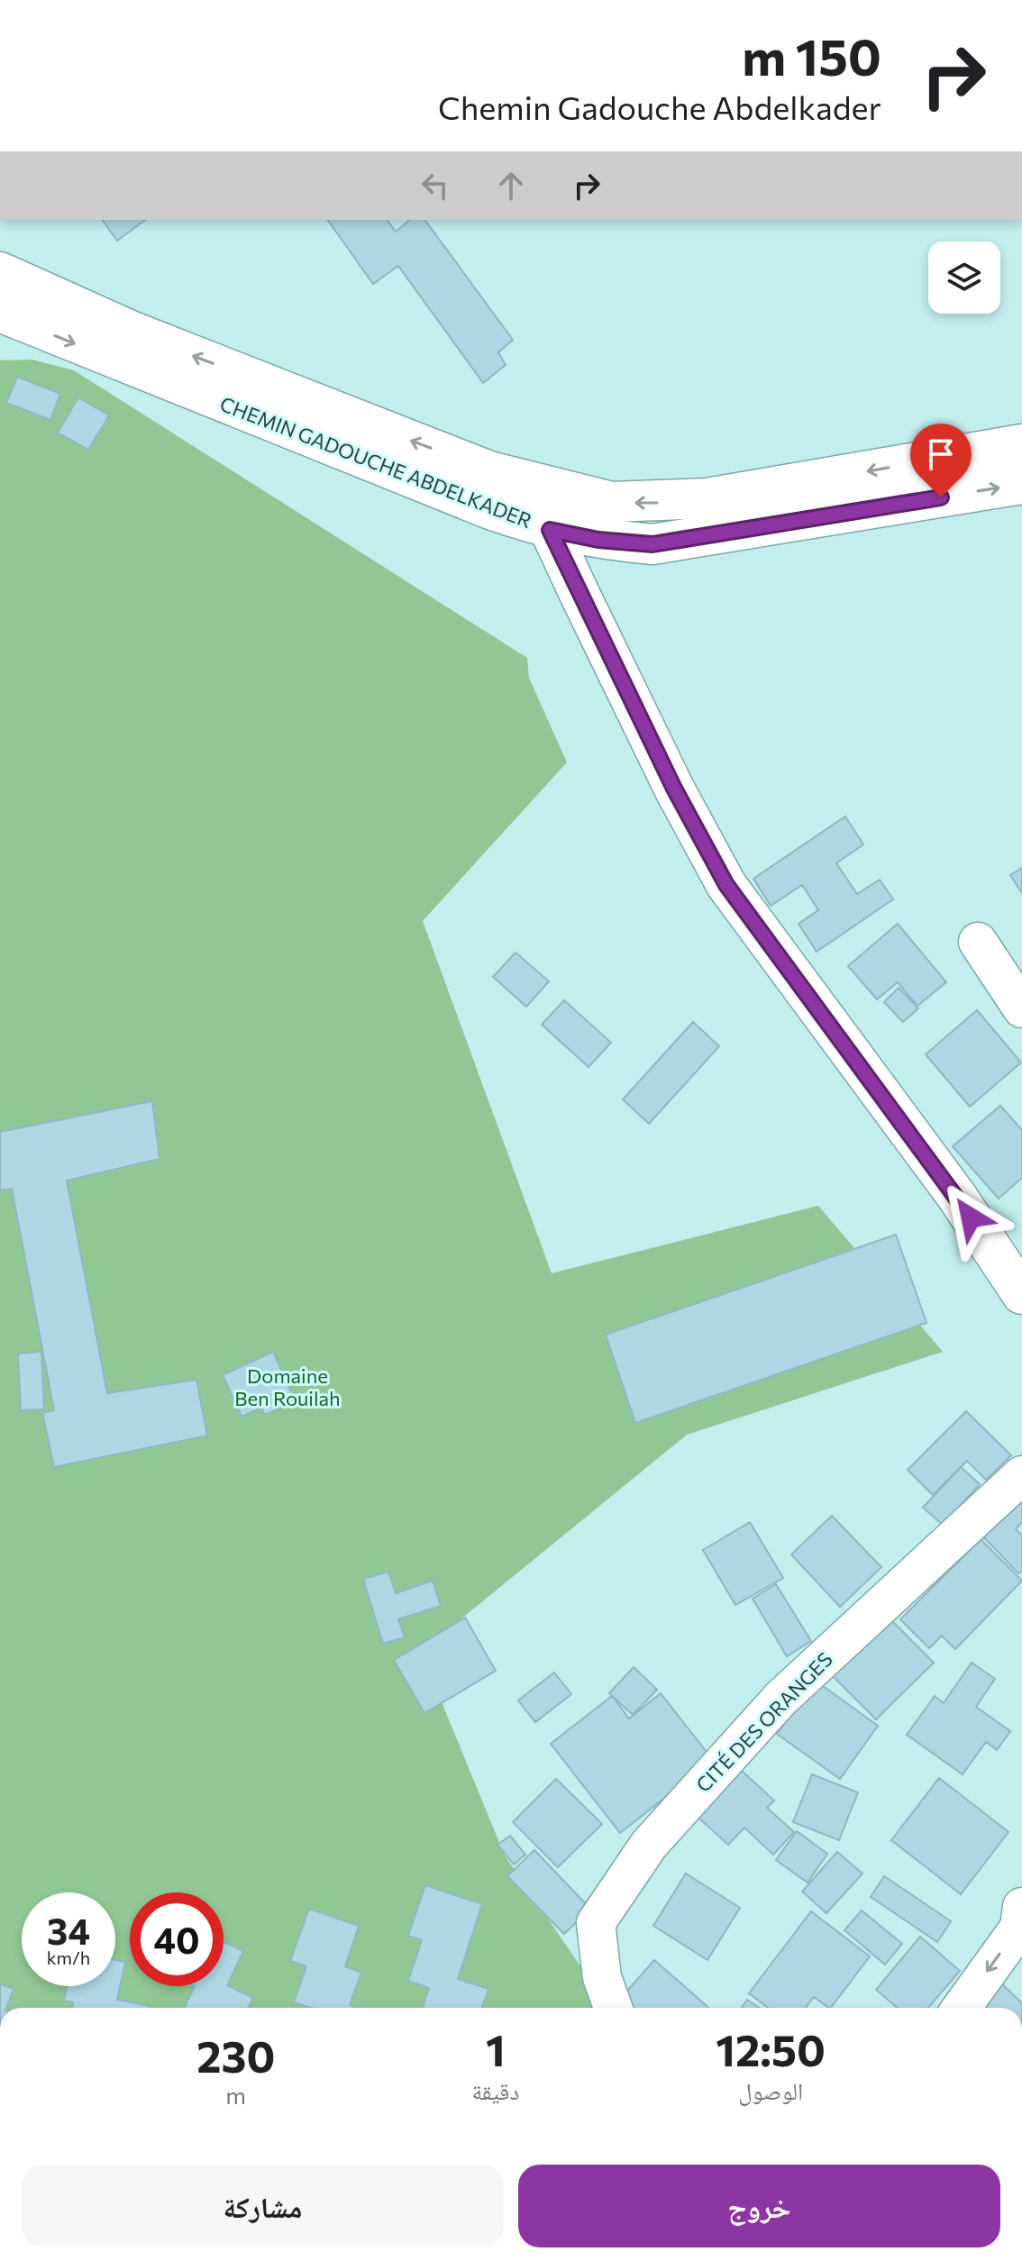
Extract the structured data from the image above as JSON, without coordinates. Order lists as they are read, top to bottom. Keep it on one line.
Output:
{"streets":{"main road":["CHEMIN GADOUCHE ABDELKADER"],"street":["CITÉ DES ORANGES"]},"parks":["Domaine Ben Rouilah"],"page":{"turn":["150 m","Chemin Gadouche Abdelkader"],"speed":"34 km/h","limit":"40","eta":["12:50","الوصول","1","دقيقة","230","m"],"buttons":["خروج","مشاركة"]}}
